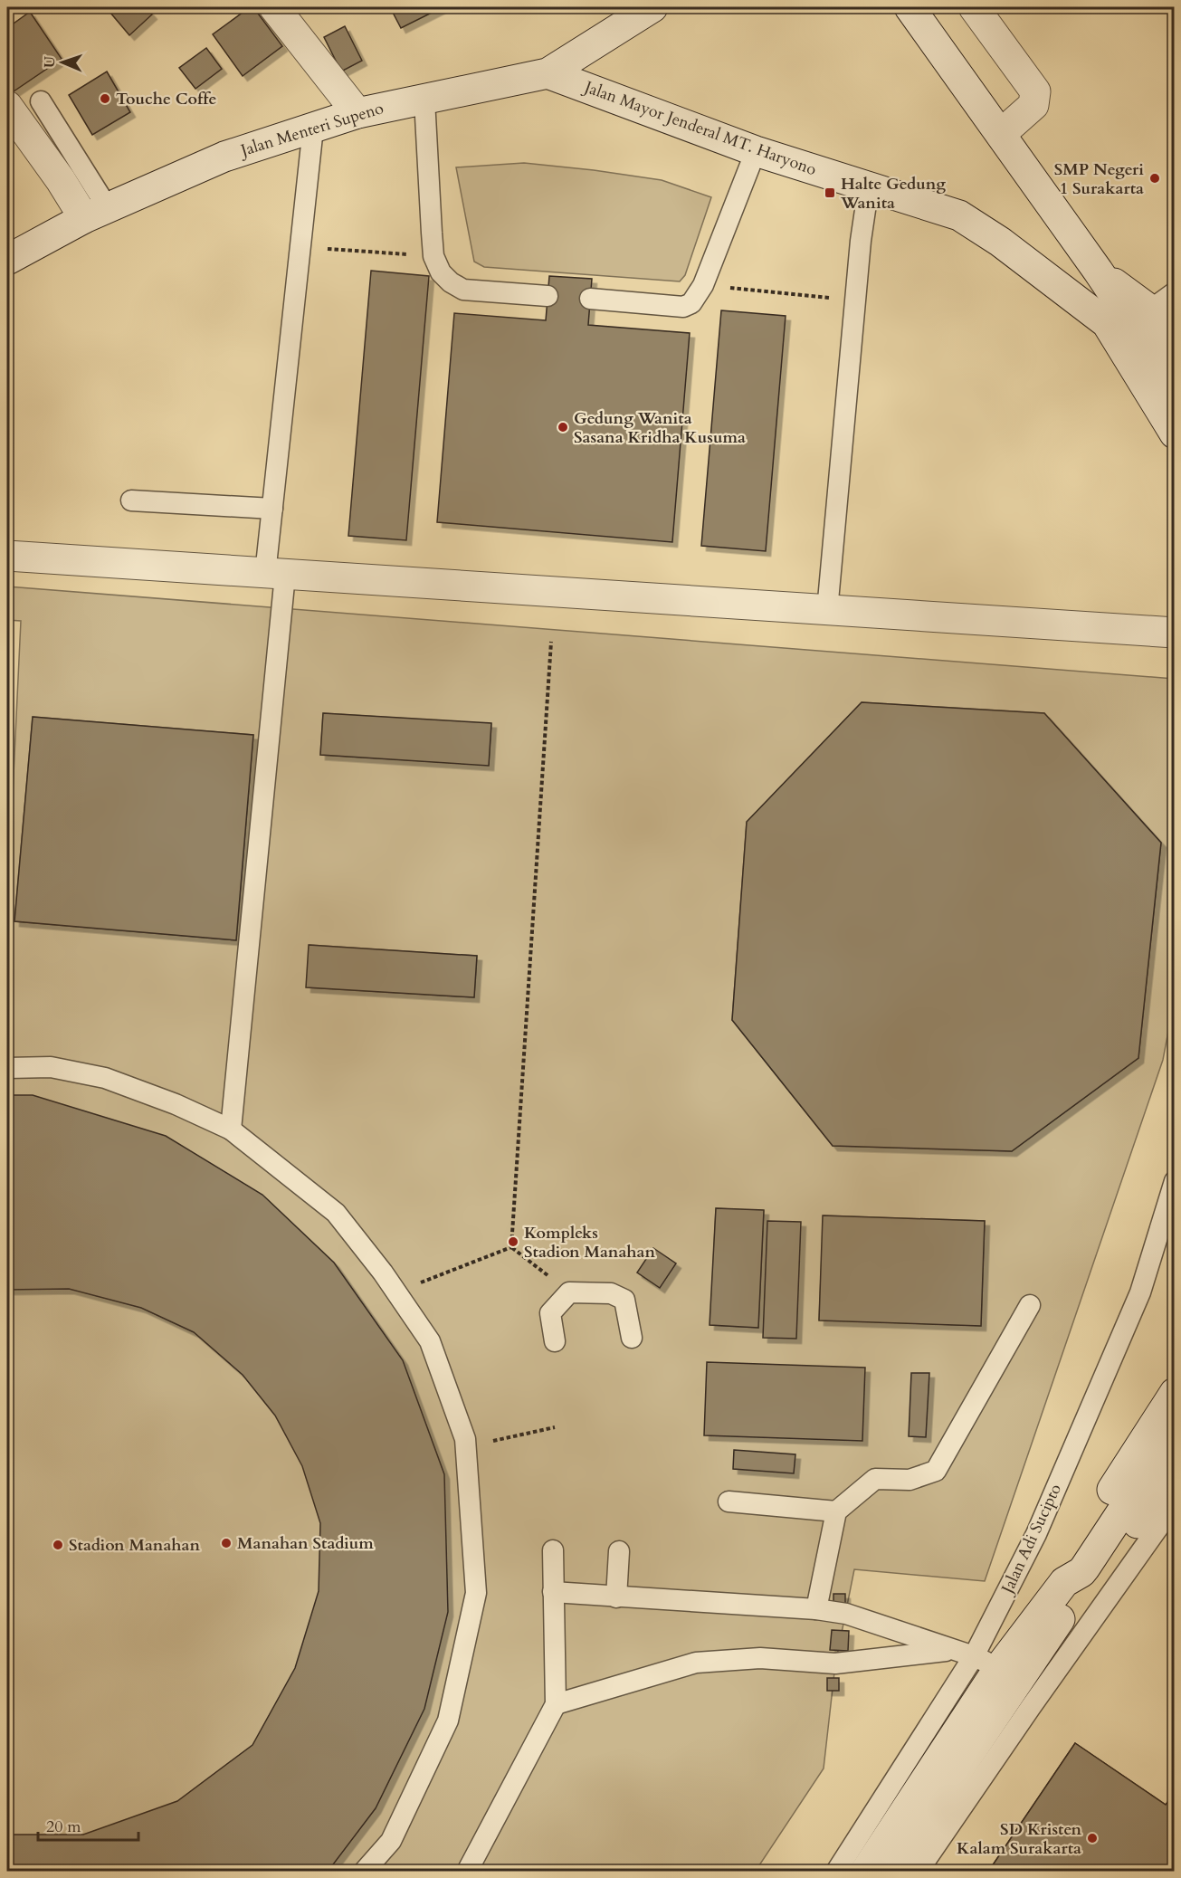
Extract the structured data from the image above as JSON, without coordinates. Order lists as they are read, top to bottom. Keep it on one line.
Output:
{"streets":{"main road":["Jalan Mayor Jenderal MT. Haryono","Jalan Menteri Supeno","Jalan Adi Sucipto"]},"crossings":[["Jalan Mayor Jenderal MT. Haryono","Jalan Menteri Supeno"]],"places":{"other":["Touche Coffe","SMP Negeri 1 Surakarta","Gedung Wanita Sasana Kridha Kusuma","Kompleks Stadion Manahan","Manahan Stadium","Stadion Manahan","SD Kristen Kalam Surakarta"],"transit":["Halte Gedung Wanita"]},"scale_bar":"20 m","north":"left"}
